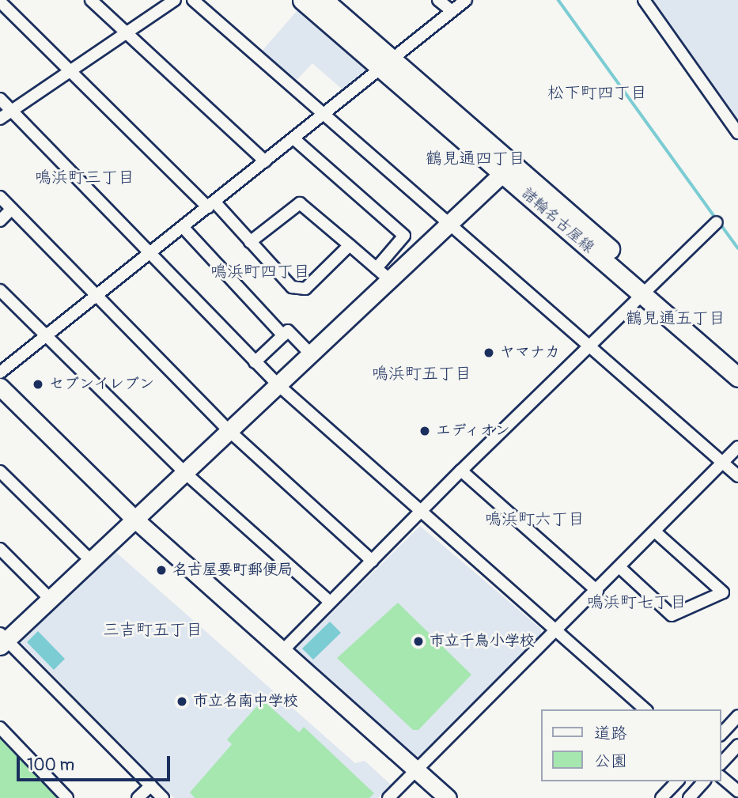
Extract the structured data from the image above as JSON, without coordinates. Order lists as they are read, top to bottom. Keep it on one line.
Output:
{"streets":{"main road":["諸輪名古屋線"]},"districts":["松下町四丁目","鶴見通四丁目","鳴浜町三丁目","鳴浜町四丁目","鶴見通五丁目","鳴浜町五丁目","鳴浜町六丁目","鳴浜町七丁目","三吉町五丁目"],"places":["ヤマナカ","セブンイレブン","エディオン","名古屋要町郵便局","市立千鳥小学校","市立名南中学校"],"legend":["道路","公園"],"scale_bar":"100 m"}
